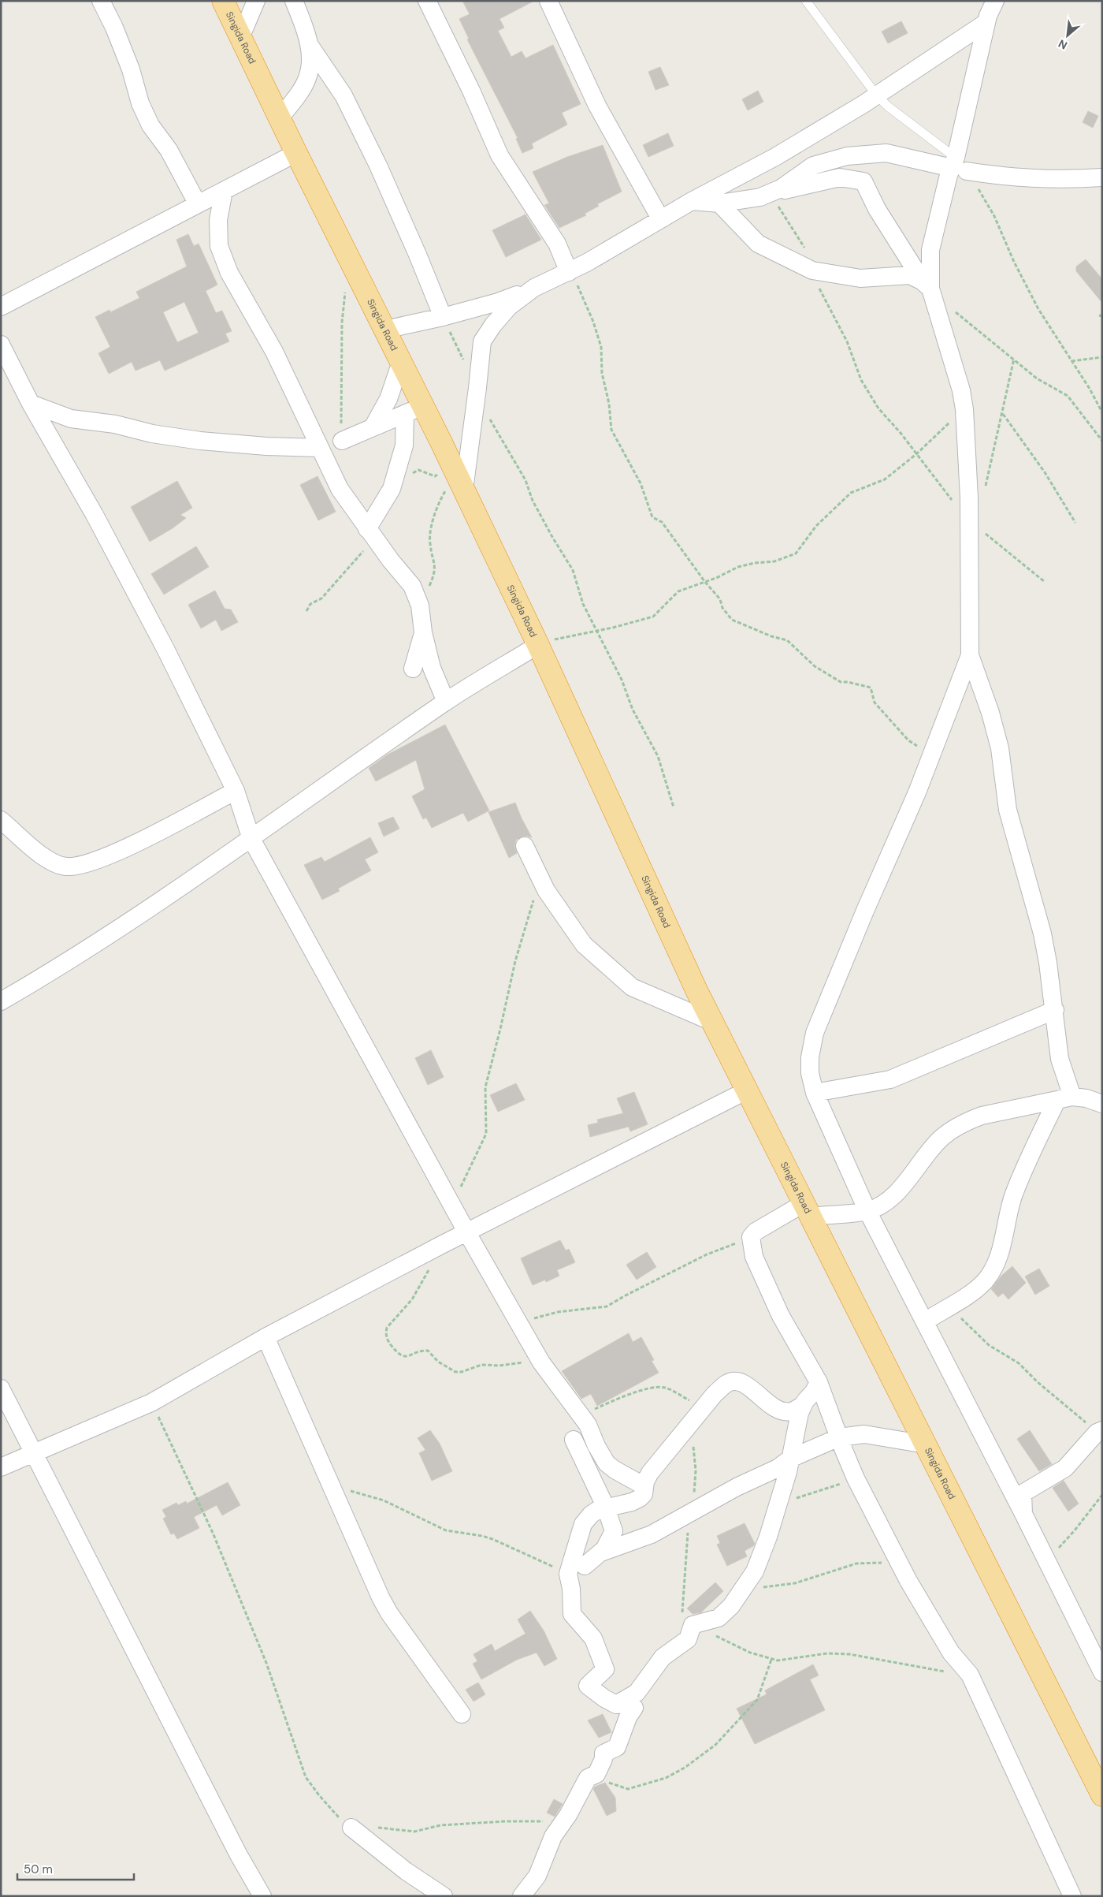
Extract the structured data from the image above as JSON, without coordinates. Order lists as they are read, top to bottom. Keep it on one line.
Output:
{"streets":{"highway":["Singida Road"]},"scale_bar":"50 m","north":"bottom left"}
